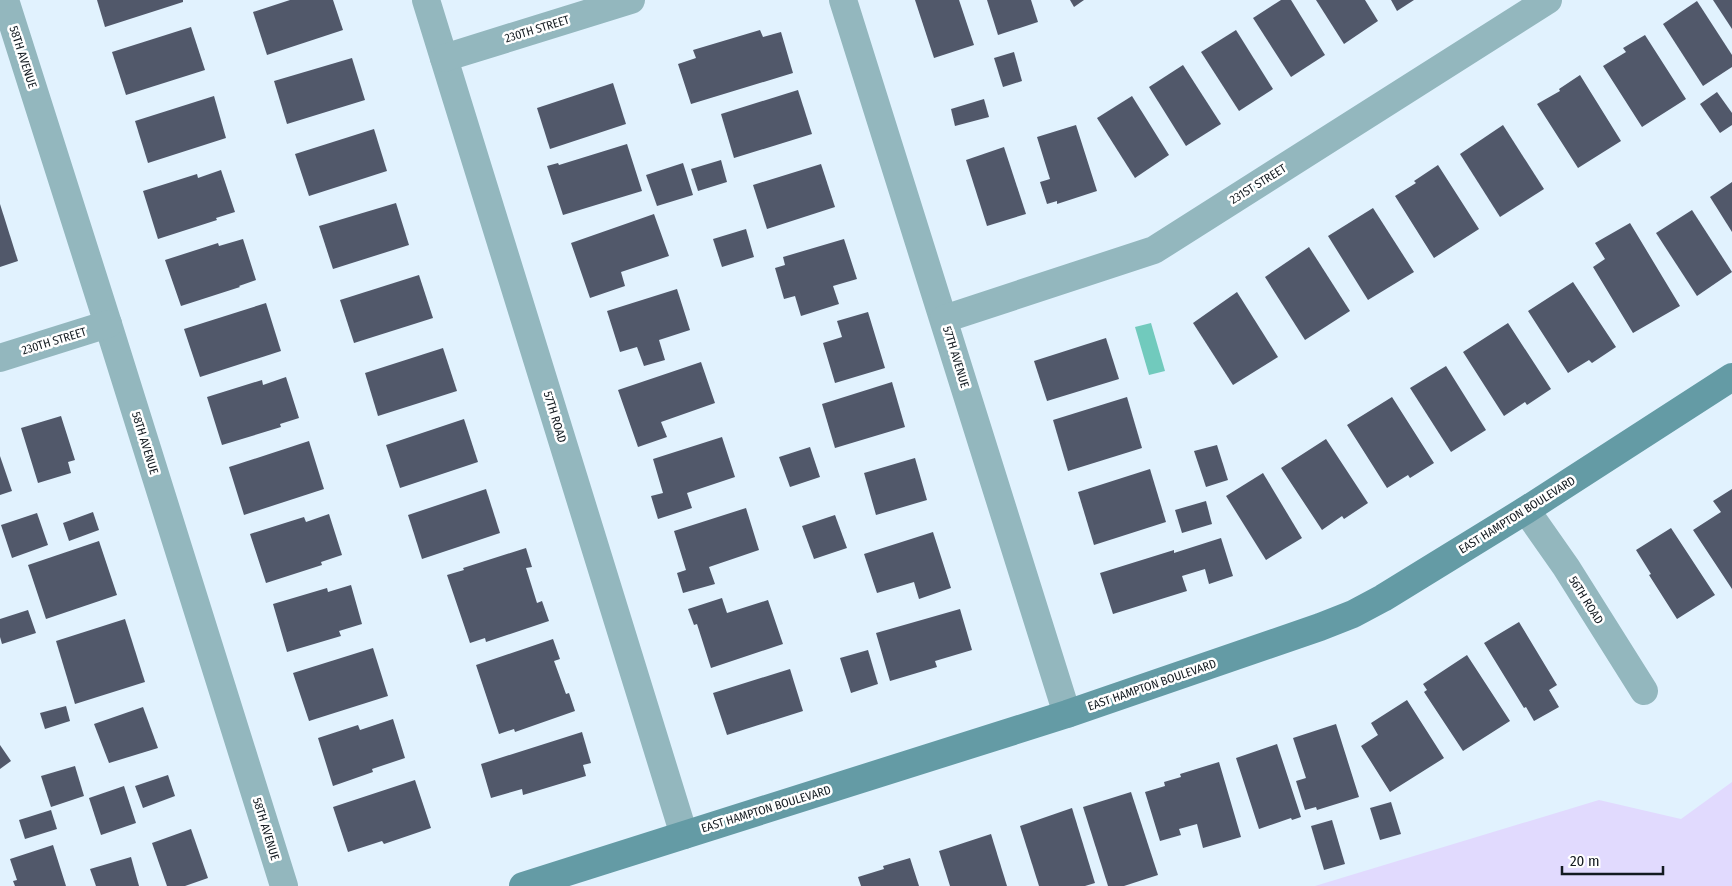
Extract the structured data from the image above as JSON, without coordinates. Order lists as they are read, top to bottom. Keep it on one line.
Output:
{"streets":{"street":["230TH STREET","58TH AVENUE","231ST STREET","57TH AVENUE","57TH ROAD","EAST HAMPTON BOULEVARD","56TH ROAD"]},"crossings":[["230TH STREET","58TH AVENUE"],["230TH STREET","57TH ROAD"],["231ST STREET","57TH AVENUE"],["57TH AVENUE","EAST HAMPTON BOULEVARD"],["57TH ROAD","EAST HAMPTON BOULEVARD"],["EAST HAMPTON BOULEVARD","56TH ROAD"]],"scale_bar":"20 m"}
